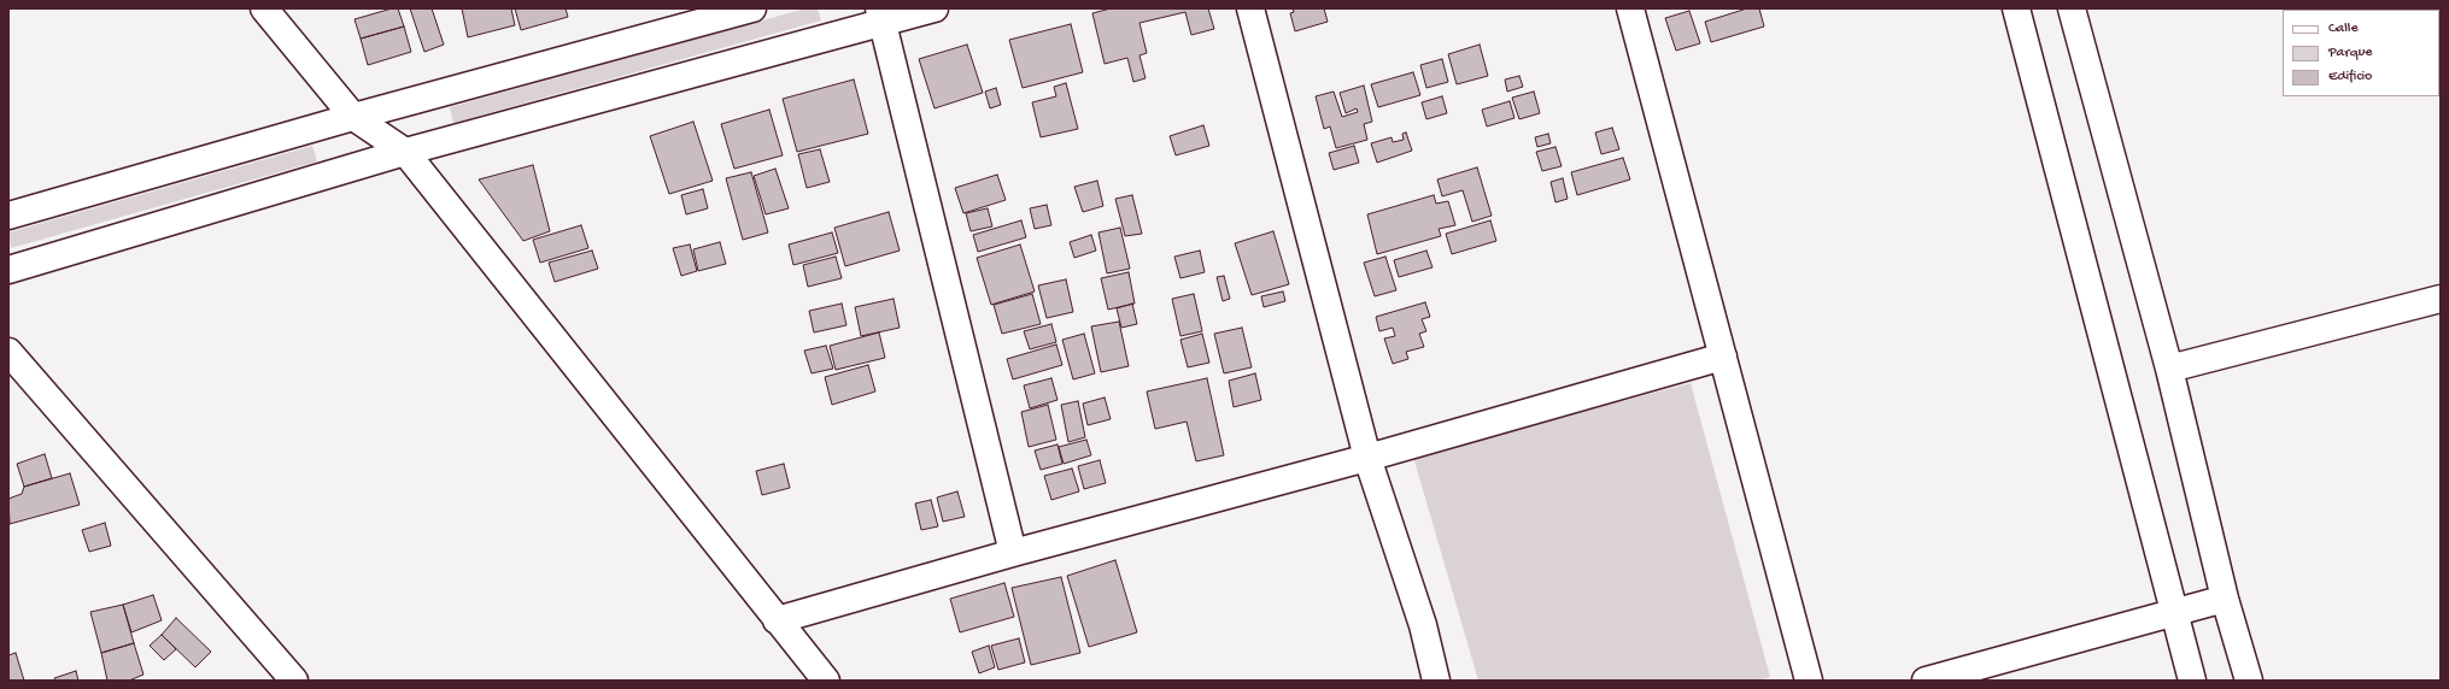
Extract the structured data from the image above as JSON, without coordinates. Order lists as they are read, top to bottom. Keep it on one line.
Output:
{"legend":["Calle","Parque","Edificio"]}
